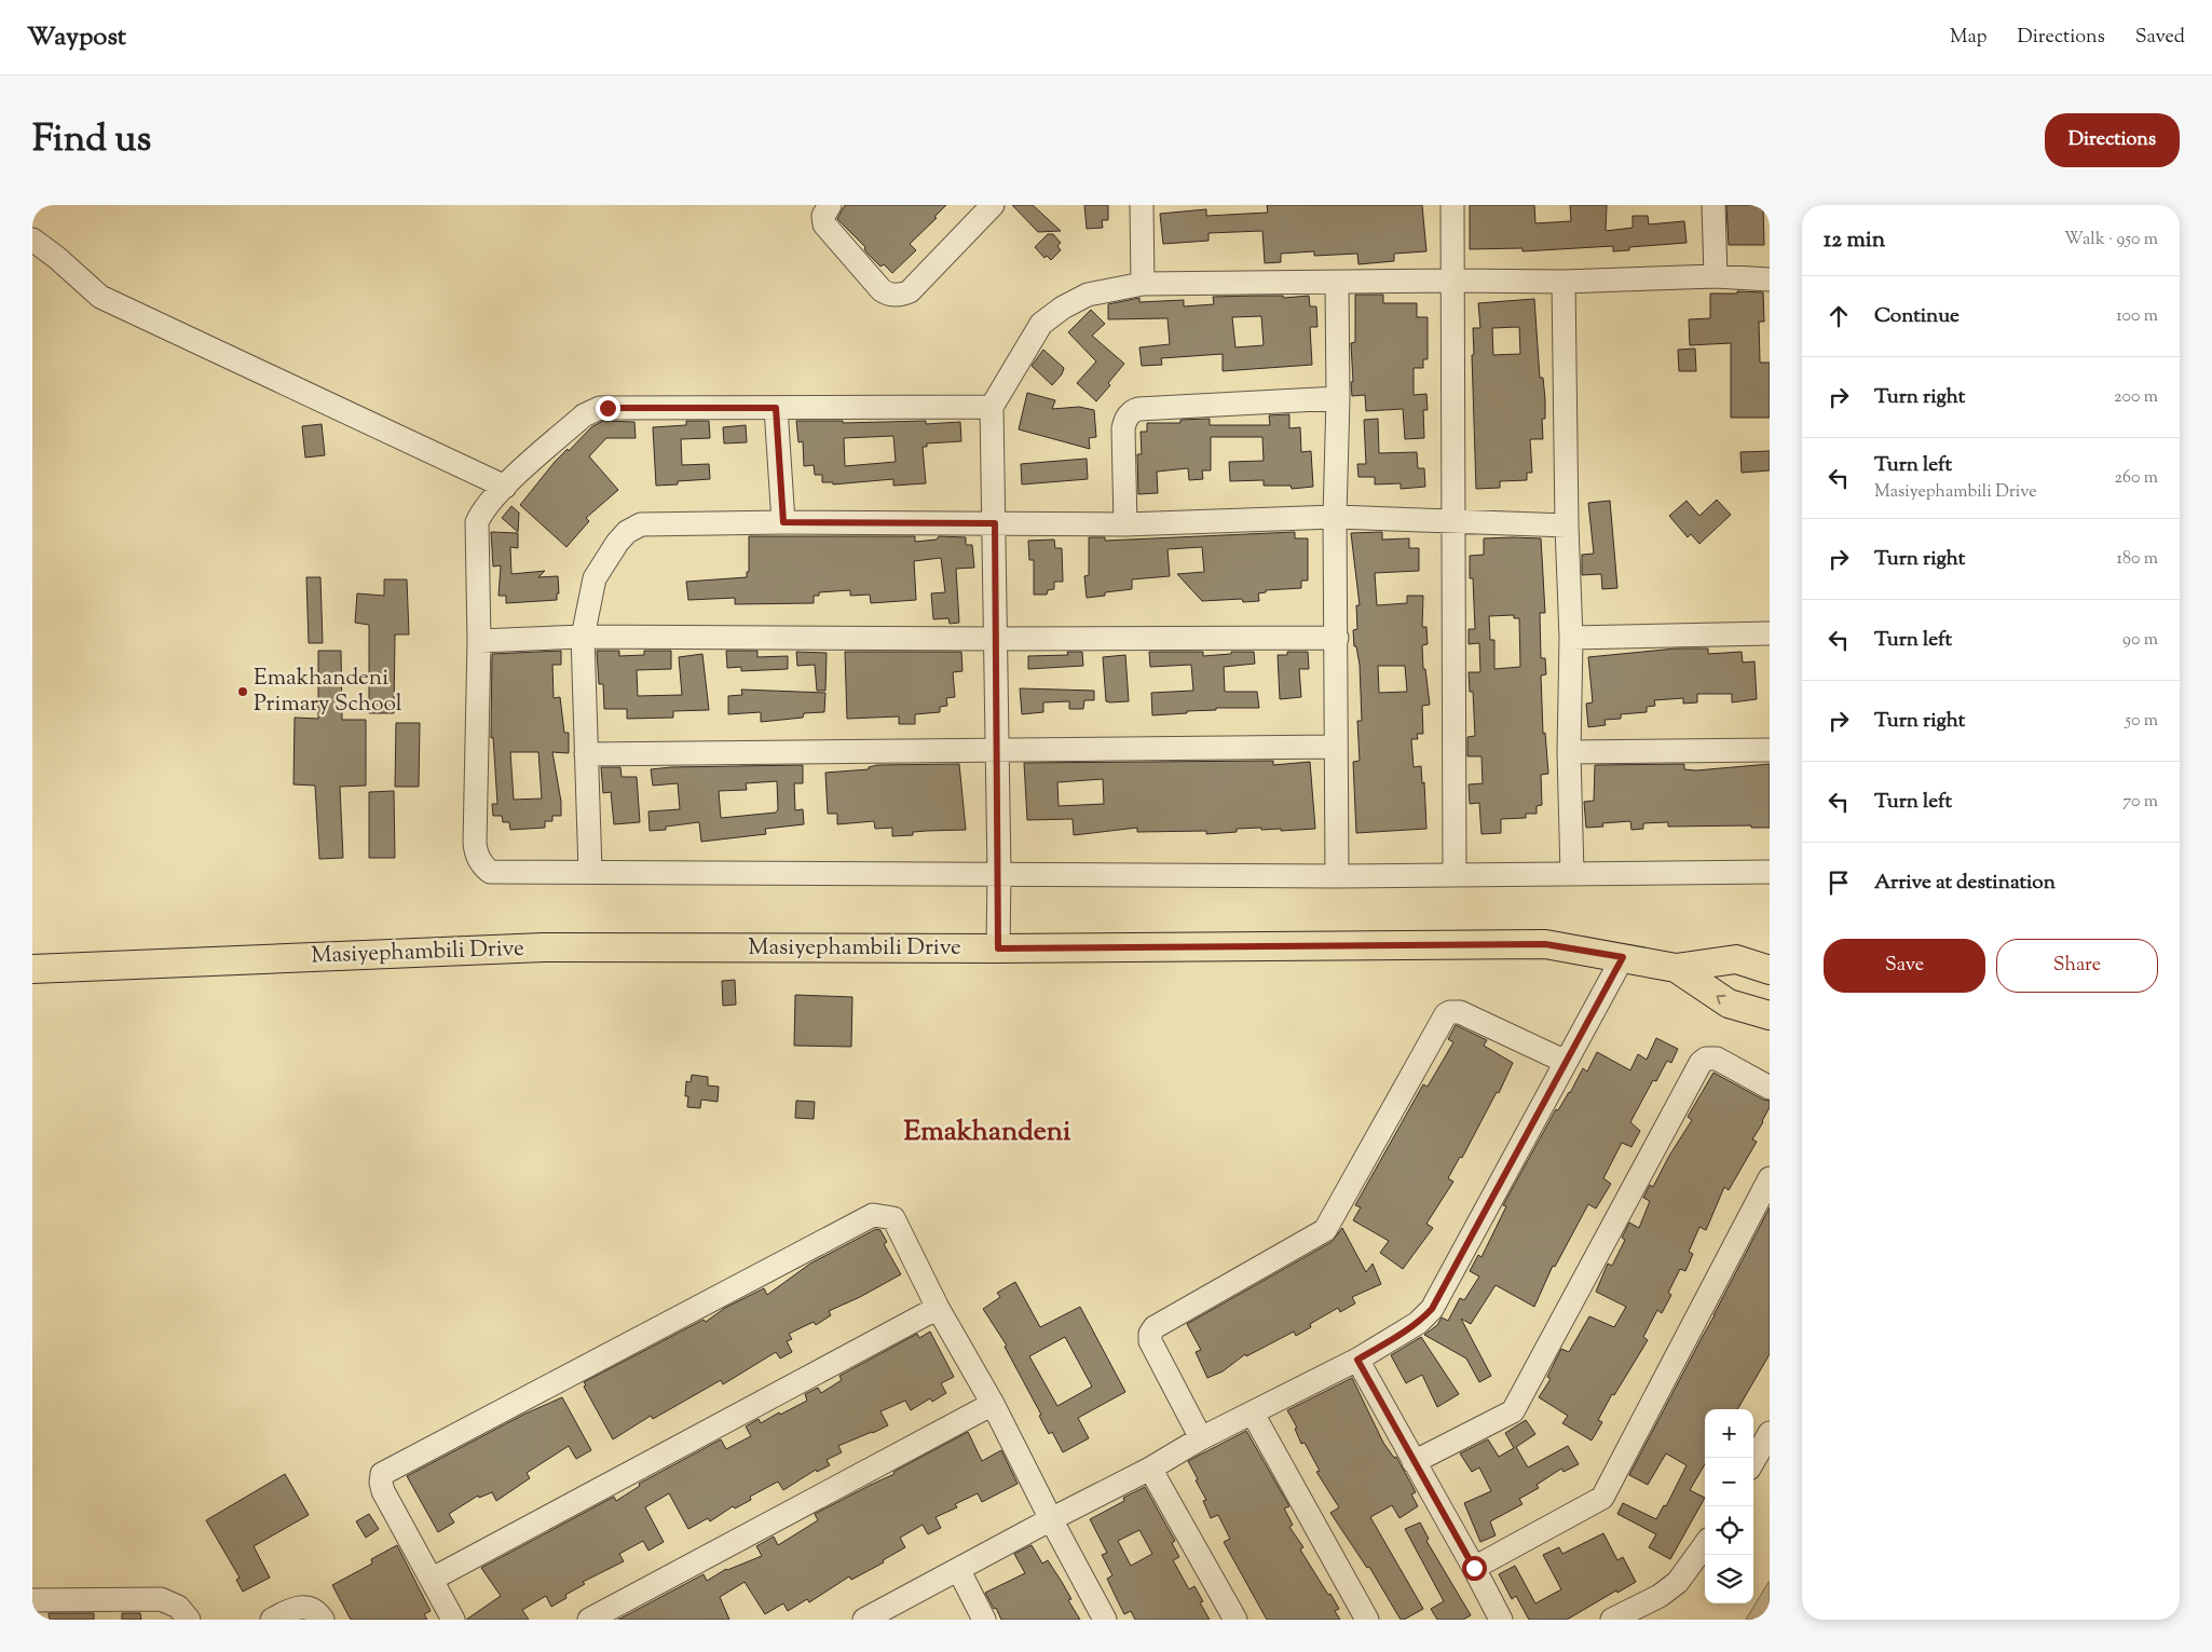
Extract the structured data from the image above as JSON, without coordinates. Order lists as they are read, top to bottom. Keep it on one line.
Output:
{"streets":{"main road":["Masiyephambili Drive"]},"districts":["Emakhandeni"],"places":["Emakhandeni Primary School"],"page":{"header":"Waypost","nav":["Map","Directions","Saved"],"title":"Find us","buttons":["Directions",["Save","Share"]],"heading":["12 min","Walk · 950 m"],"list":[["Continue","100 m"],["Turn right","200 m"],["Turn left","Masiyephambili Drive","260 m"],["Turn right","180 m"],["Turn left","90 m"],["Turn right","50 m"],["Turn left","70 m"],"Arrive at destination"],"map_buttons":["+","−"]}}
